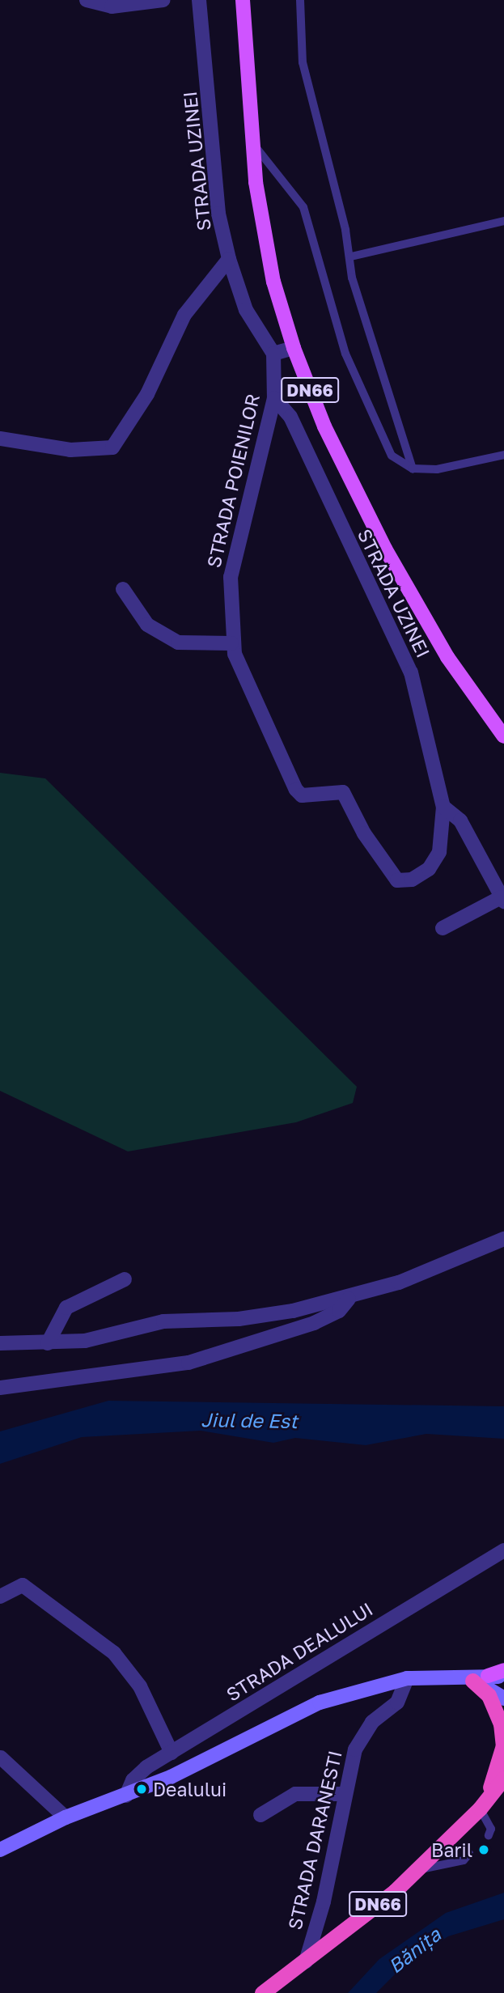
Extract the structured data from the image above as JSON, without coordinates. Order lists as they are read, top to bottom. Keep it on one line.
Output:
{"streets":{"highway":["DN66"],"street":["STRADA UZINEI","STRADA POIENILOR","STRADA DEALULUI","STRADA DARANESTI"]},"crossings":[["STRADA UZINEI","STRADA POIENILOR"],["DN66","STRADA DARANESTI"]],"water":["Jiul de Est","Bănița"],"places":["Dealului","Baril"]}
